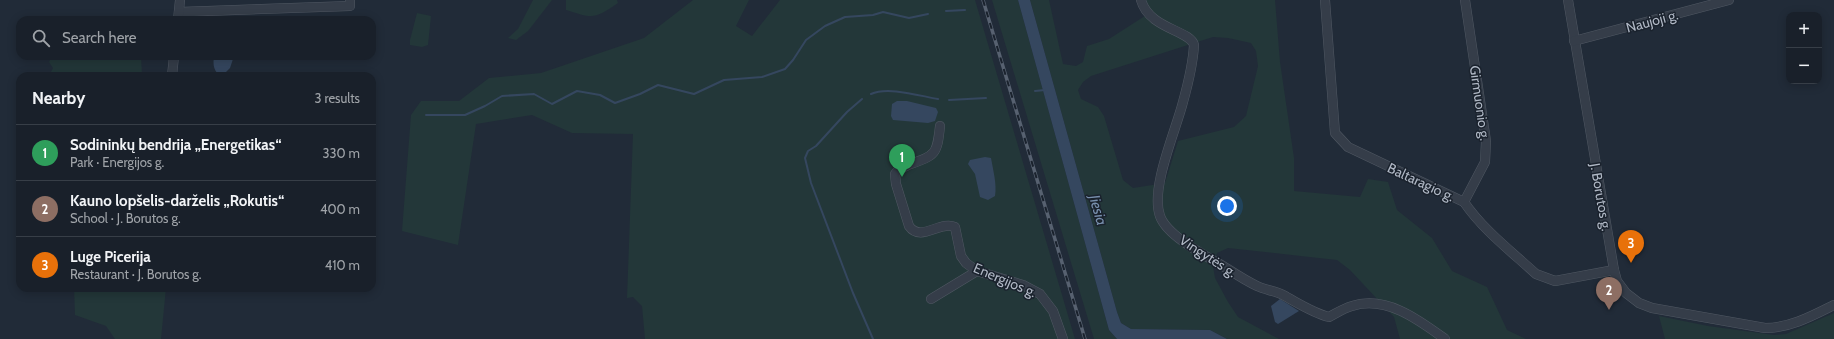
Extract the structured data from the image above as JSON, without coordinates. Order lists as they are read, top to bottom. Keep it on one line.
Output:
{"streets":{"street":["Naujoji g.","Girmuonio g.","Baltaragio g.","J. Borutos g.","Vingytės g.","Energijos g."]},"crossings":[["Naujoji g.","J. Borutos g."],["Girmuonio g.","Baltaragio g."],["Baltaragio g.","J. Borutos g."]],"water":["Jiesia"],"page":{"map_buttons":["+","−"],"search":"Search here","heading":["Nearby","3 results"],"list":[{"mark":"1","name":"Sodininkų bendrija „Energetikas“","note":"Park · Energijos g.","value":"330 m"},{"mark":"2","name":"Kauno lopšelis-darželis „Rokutis“","note":"School · J. Borutos g.","value":"400 m"},{"mark":"3","name":"Luge Picerija","note":"Restaurant · J. Borutos g.","value":"410 m"}],"pins":["1","3","2"]}}
